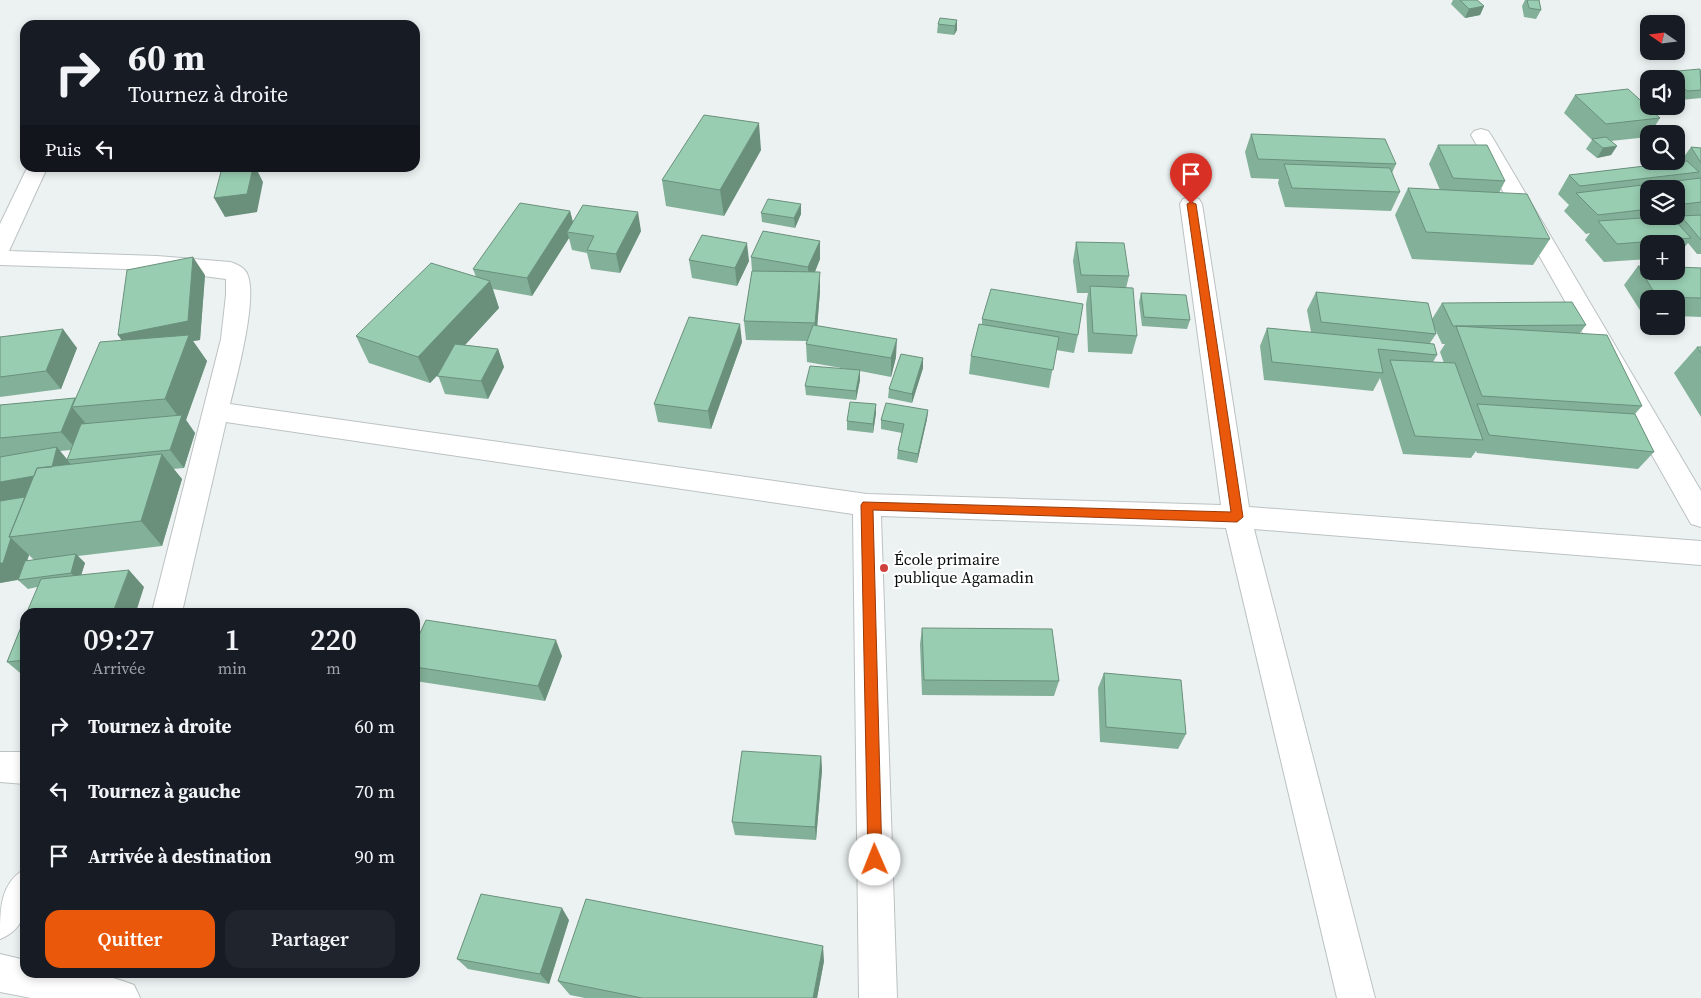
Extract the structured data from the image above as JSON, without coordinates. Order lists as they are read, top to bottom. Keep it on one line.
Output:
{"places":["École primaire publique Agamadin"],"north":"left","page":{"map_buttons":["+","−"],"turn":["60 m","Tournez à droite"],"then":"Puis","eta":["09:27","Arrivée","1","min","220","m"],"list":[{"name":"Tournez à droite","value":"60 m"},{"name":"Tournez à gauche","value":"70 m"},{"name":"Arrivée à destination","value":"90 m"}],"buttons":["Quitter","Partager"]}}
